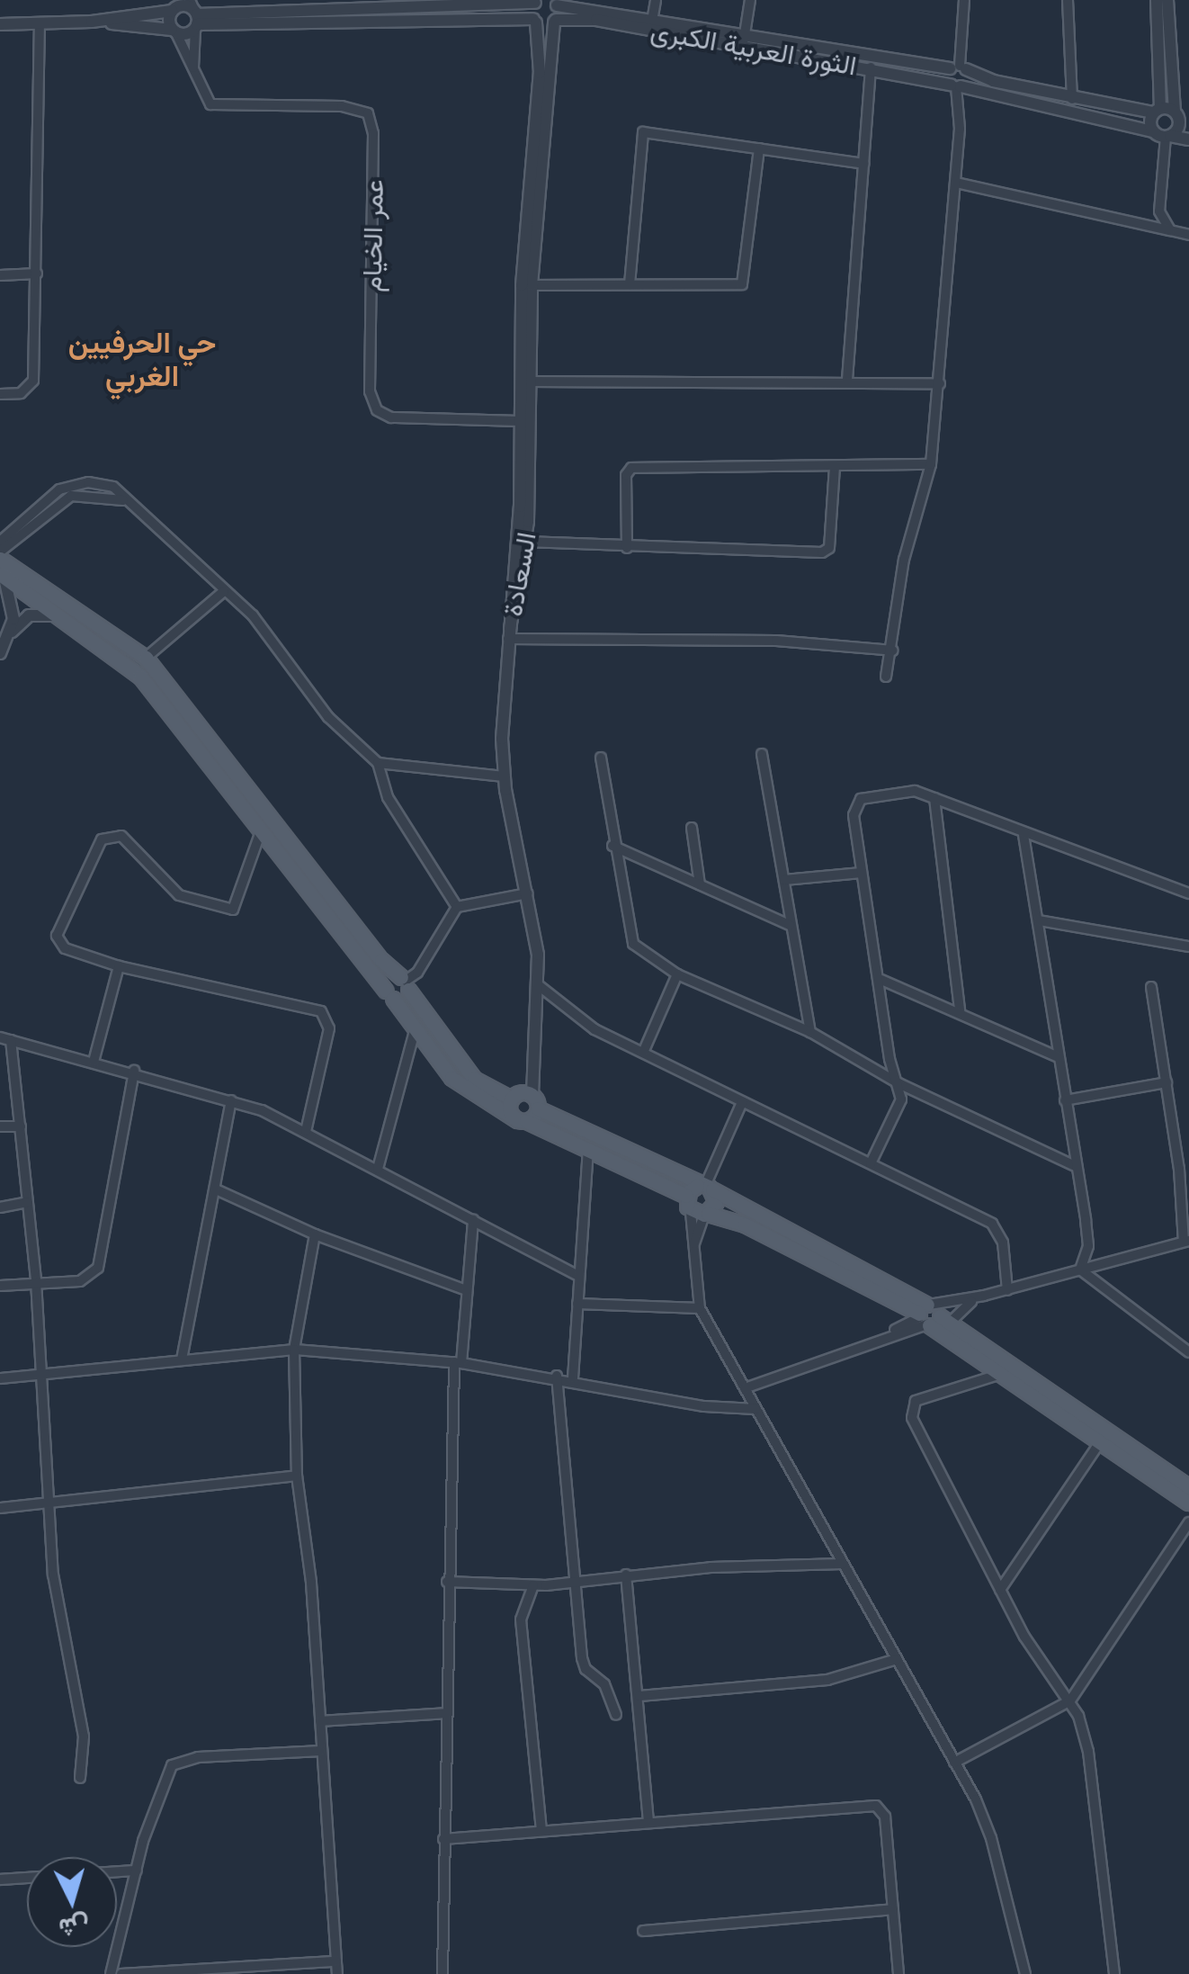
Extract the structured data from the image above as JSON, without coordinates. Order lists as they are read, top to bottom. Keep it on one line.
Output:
{"streets":{"street":["الثورة العربية الكبرى","عمر الخيام","السعادة"]},"crossings":[["الثورة العربية الكبرى","السعادة"],["عمر الخيام","السعادة"]],"districts":["حي الحرفيين الغربي"],"north":"bottom"}
